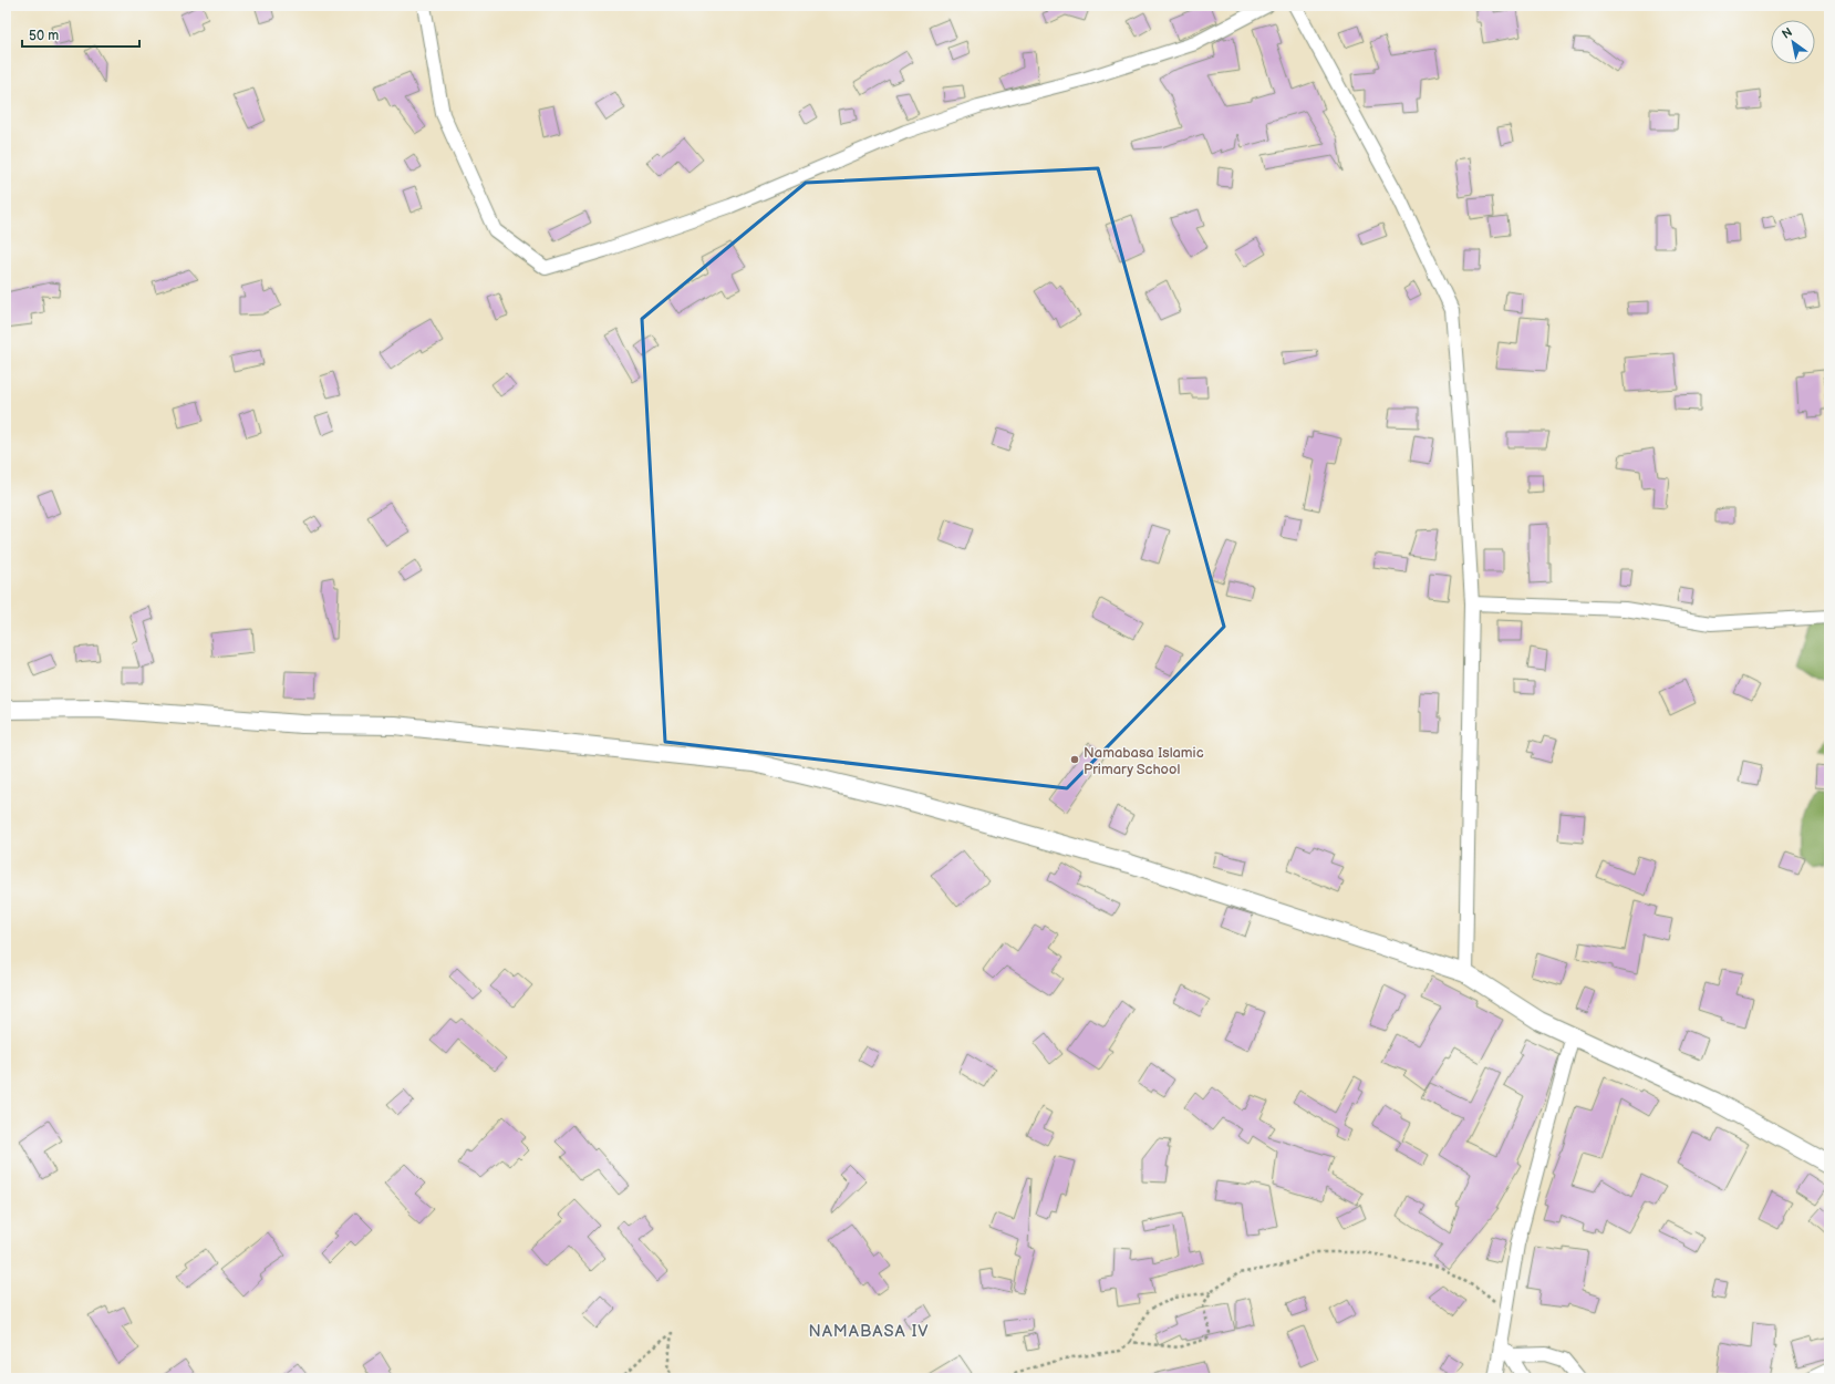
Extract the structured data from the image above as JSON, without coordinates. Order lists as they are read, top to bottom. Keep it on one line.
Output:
{"districts":["NAMABASA IV"],"places":["Namabasa Islamic Primary School"],"scale_bar":"50 m","north":"top left"}
